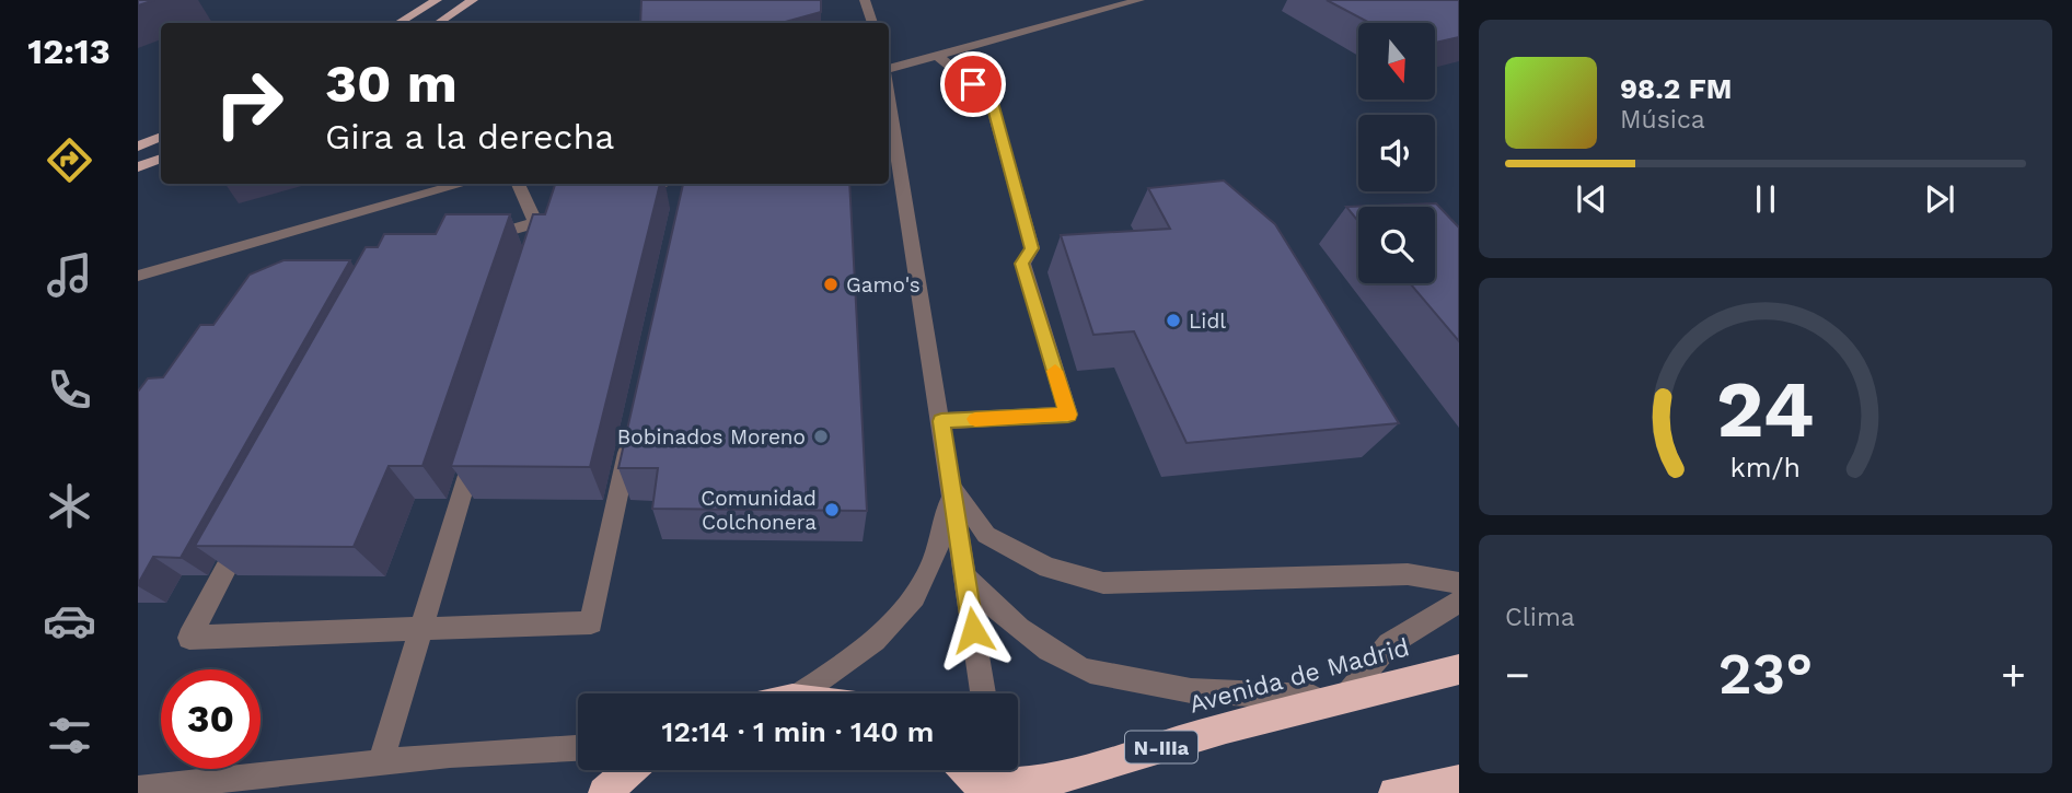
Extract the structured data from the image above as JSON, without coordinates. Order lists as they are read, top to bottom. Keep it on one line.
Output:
{"streets":{"highway":["Avenida de Madrid","N-IIIa"]},"places":["Gamo's","Lidl","Bobinados Moreno","Comunidad Colchonera"],"north":"bottom","page":{"tabs":"12:13","turn":["30 m","Gira a la derecha"],"song":["98.2 FM","Música"],"tile":"Clima","heat":["−","23°","+"],"limit":"30","trip":"12:14 · 1 min · 140 m","gauge":["24","km/h"]}}
